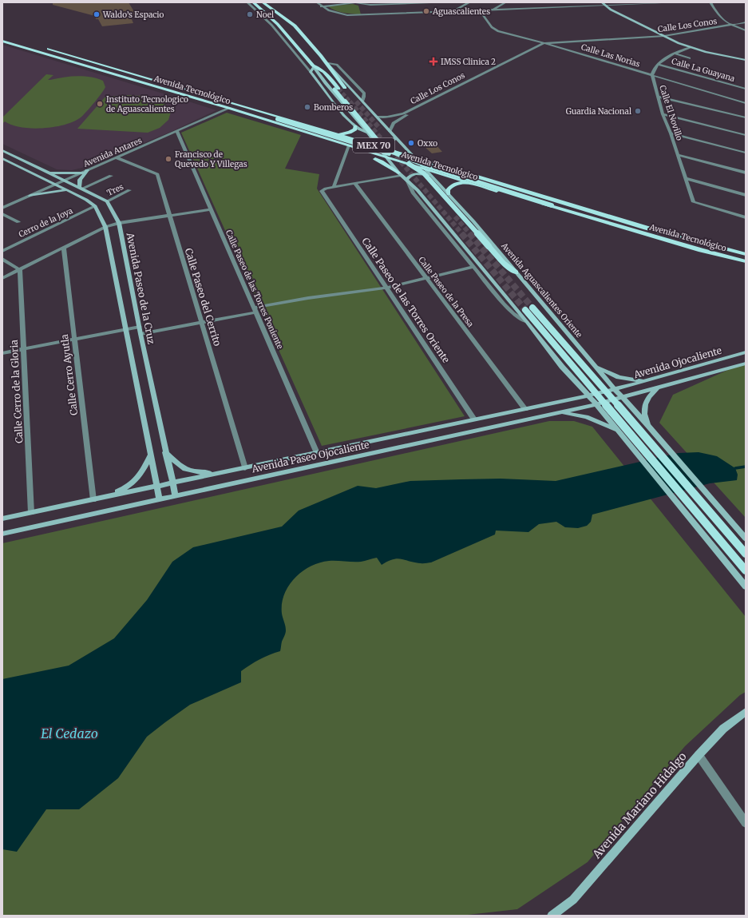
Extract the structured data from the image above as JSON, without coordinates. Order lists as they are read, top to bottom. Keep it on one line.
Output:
{"streets":{"main road":["Avenida Tecnológico","MEX 70","Avenida Paseo de la Cruz","Avenida Aguascalientes Oriente","Avenida Ojocaliente","Avenida Paseo Ojocaliente","Avenida Mariano Hidalgo"],"street":["Calle Los Conos","Calle Las Norias","Calle La Guayana","Calle El Novillo","Avenida Antares","Tres","Cerro de la Joya","Calle Paseo de las Torres Poniente","Calle Paseo de la Presa","Calle Paseo del Cerrito","Calle Paseo de las Torres Oriente","Calle Cerro Ayutla","Calle Cerro de la Gloria"]},"crossings":[["Calle Los Conos","Calle Las Norias"],["Calle Los Conos","Avenida Aguascalientes Oriente"],["Calle Las Norias","Calle El Novillo"],["Calle La Guayana","Calle El Novillo"],["Avenida Tecnológico","Avenida Antares"],["Avenida Tecnológico","Avenida Aguascalientes Oriente"],["Avenida Antares","Calle Paseo de las Torres Poniente"],["Avenida Antares","Calle Paseo del Cerrito"],["Tres","Avenida Paseo de la Cruz"],["Avenida Paseo de la Cruz","Avenida Paseo Ojocaliente"],["Calle Paseo de las Torres Poniente","Avenida Paseo Ojocaliente"],["Avenida Aguascalientes Oriente","Avenida Ojocaliente"],["Avenida Aguascalientes Oriente","Avenida Paseo Ojocaliente"],["Calle Paseo de la Presa","Avenida Paseo Ojocaliente"],["Calle Paseo del Cerrito","Avenida Paseo Ojocaliente"],["Calle Paseo de las Torres Oriente","Avenida Paseo Ojocaliente"],["Avenida Ojocaliente","Avenida Paseo Ojocaliente"],["Calle Cerro Ayutla","Avenida Paseo Ojocaliente"],["Calle Cerro de la Gloria","Avenida Paseo Ojocaliente"]],"water":["El Cedazo"],"places":{"other":["Aguascalientes","Waldo’s Espacio","Noel","Instituto Tecnologico de Aguascalientes","Bomberos","Guardia Nacional","Oxxo","Francisco de Quevedo Y Villegas"],"health":["IMSS Clinica 2"]}}
